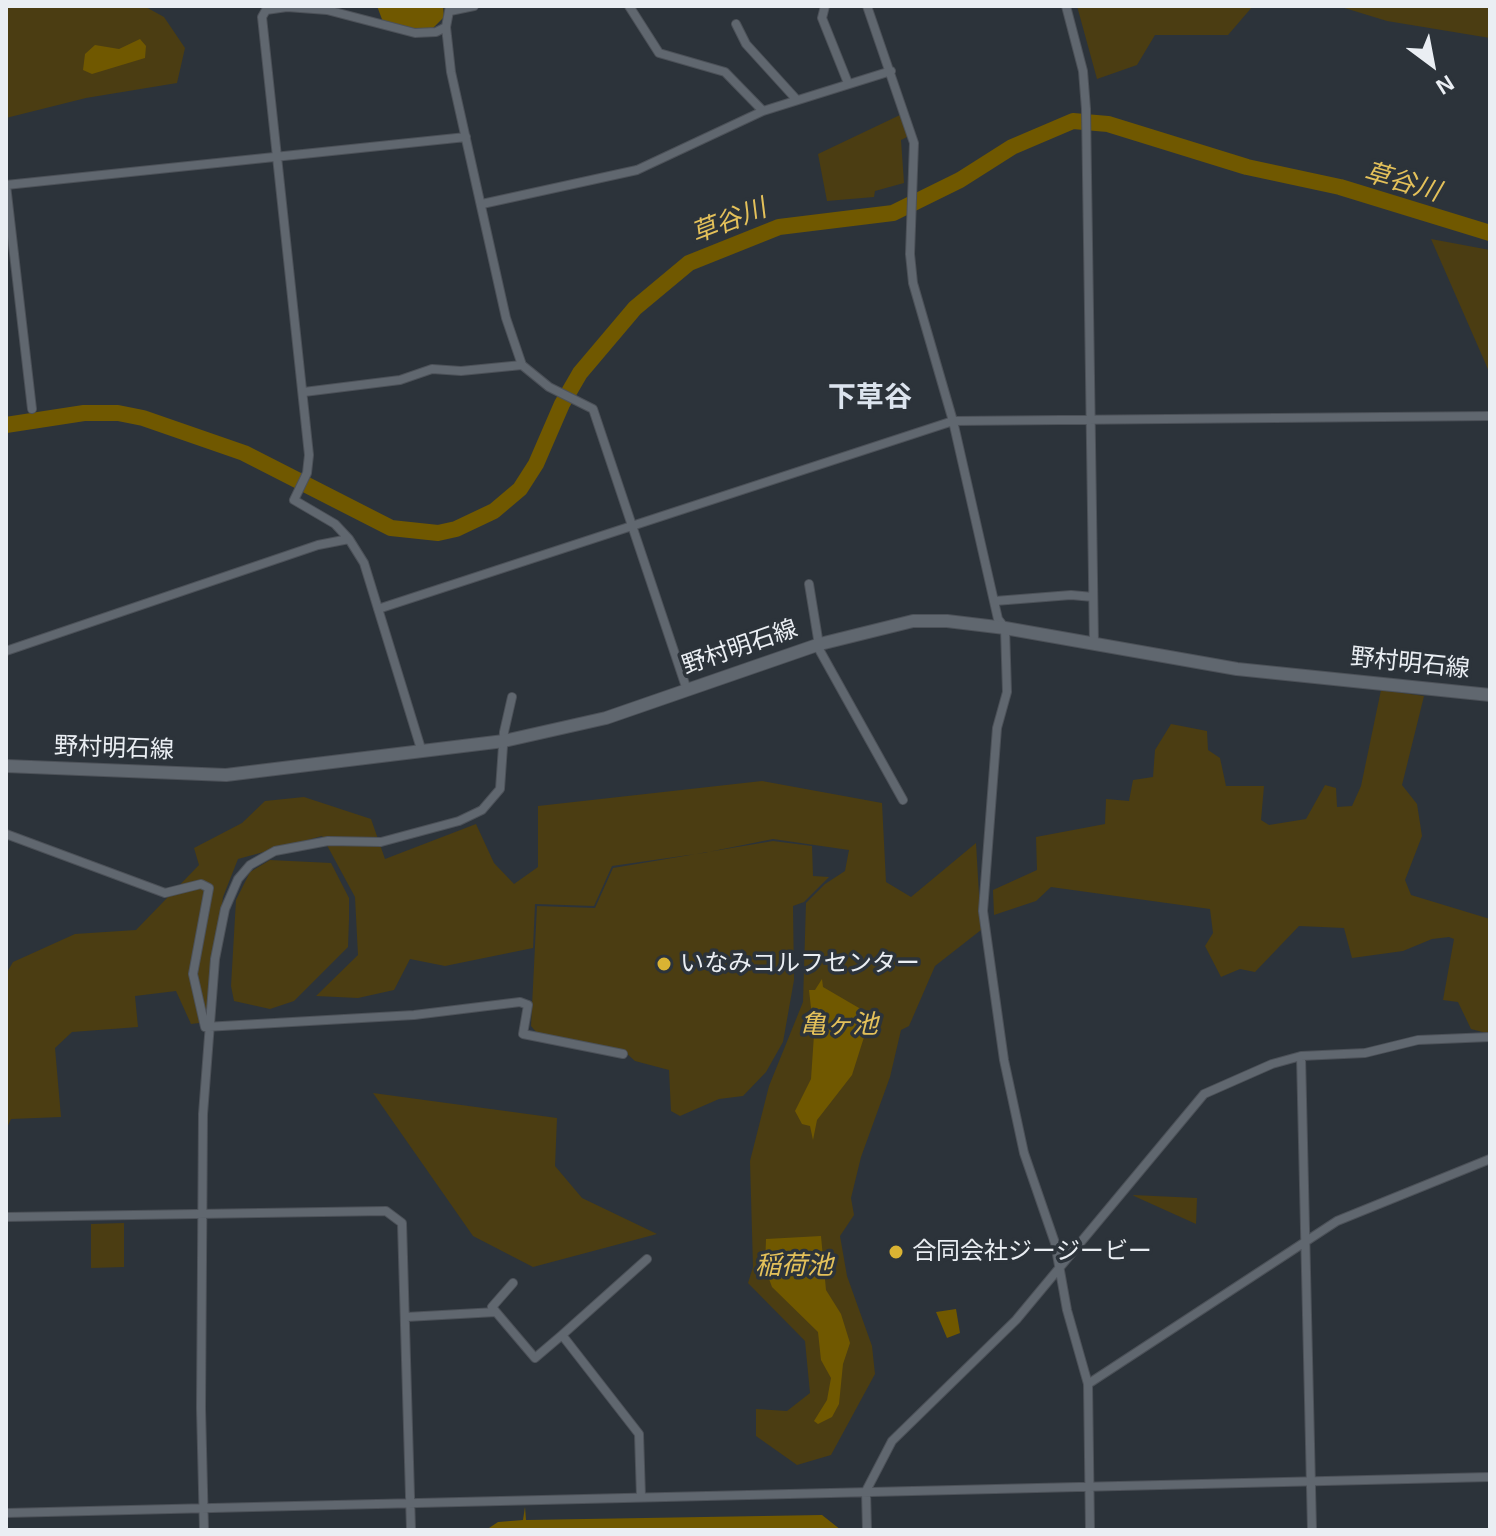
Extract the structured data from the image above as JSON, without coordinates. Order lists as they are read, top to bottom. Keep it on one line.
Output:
{"streets":{"main road":["野村明石線"]},"districts":["下草谷"],"water":["草谷川","亀ヶ池","稲荷池"],"places":["いなみコルフセンター","合同会社ジージービー"],"north":"bottom right"}
